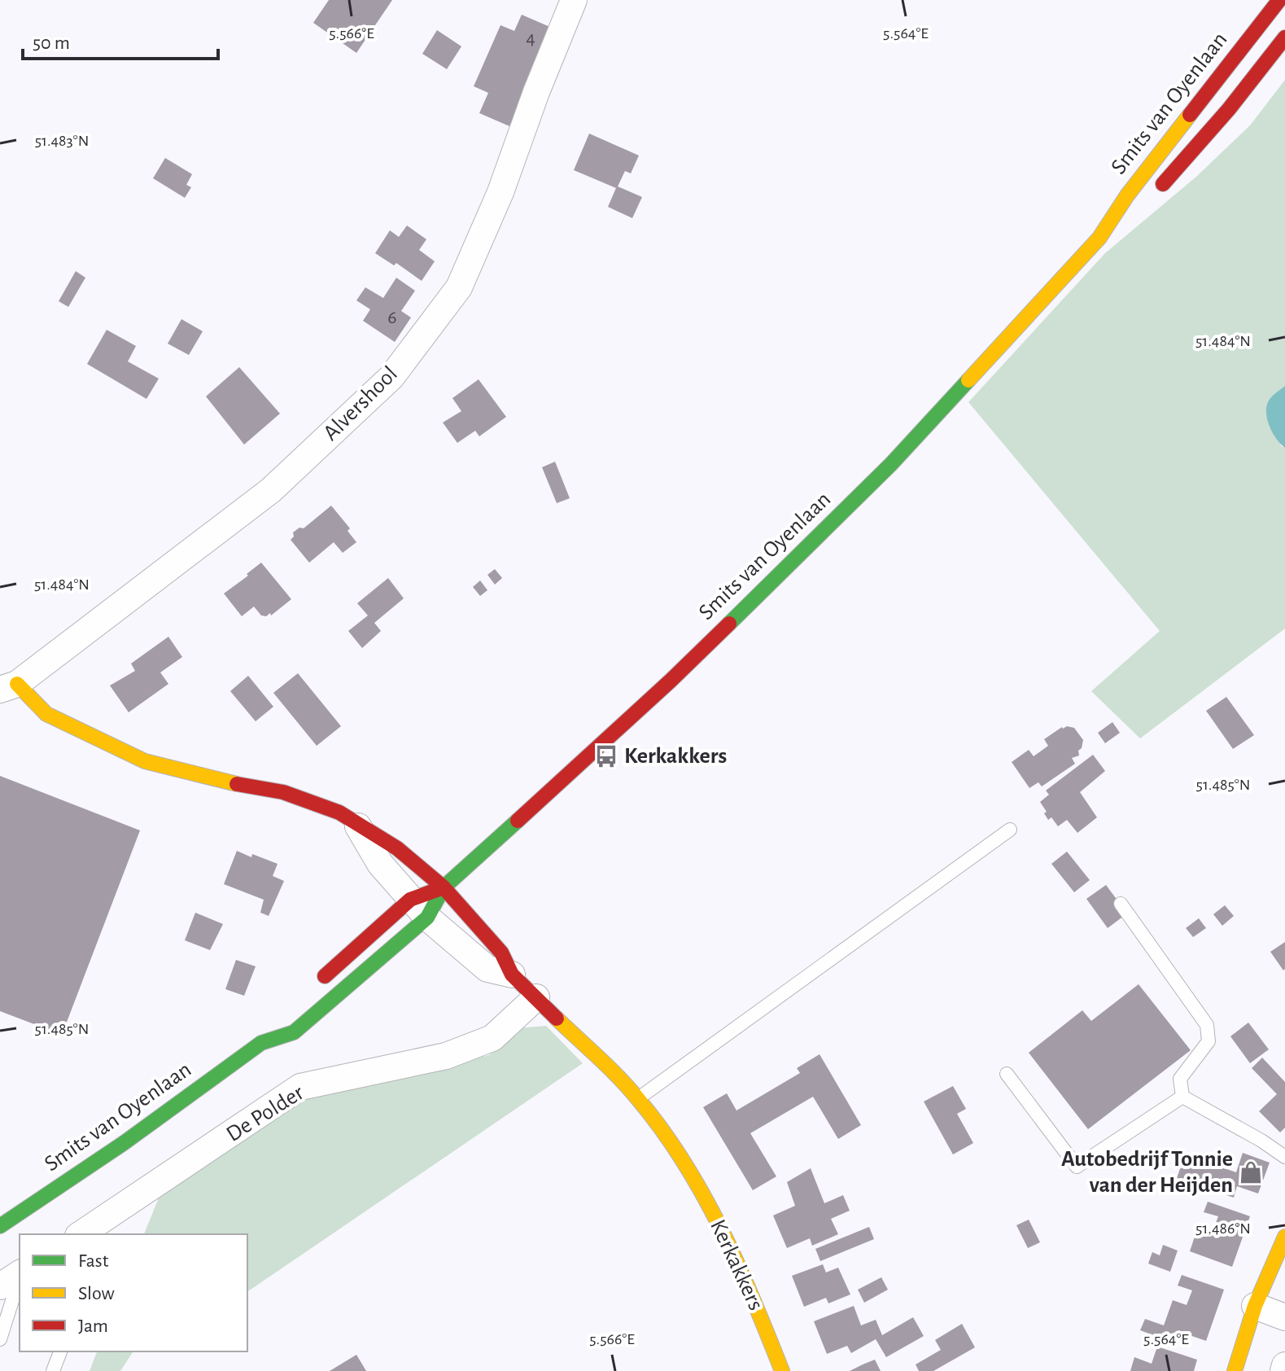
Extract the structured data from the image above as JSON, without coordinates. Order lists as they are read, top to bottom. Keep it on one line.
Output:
{"streets":{"main road":["Smits van Oyenlaan","Kerkakkers"],"street":["Alvershool","De Polder"]},"crossings":[["Smits van Oyenlaan","Kerkakkers"],["Alvershool","Kerkakkers"],["De Polder","Kerkakkers"]],"places":{"bus stop":["Kerkakkers"],"shop":["Autobedrijf Tonnie van der Heijden"]},"house_numbers":["4","6"],"legend":["Fast","Slow","Jam"],"scale_bar":"50 m","coordinates":["5.566°E","5.564°E","51.483°N","51.484°N","51.485°N","51.486°N"]}
